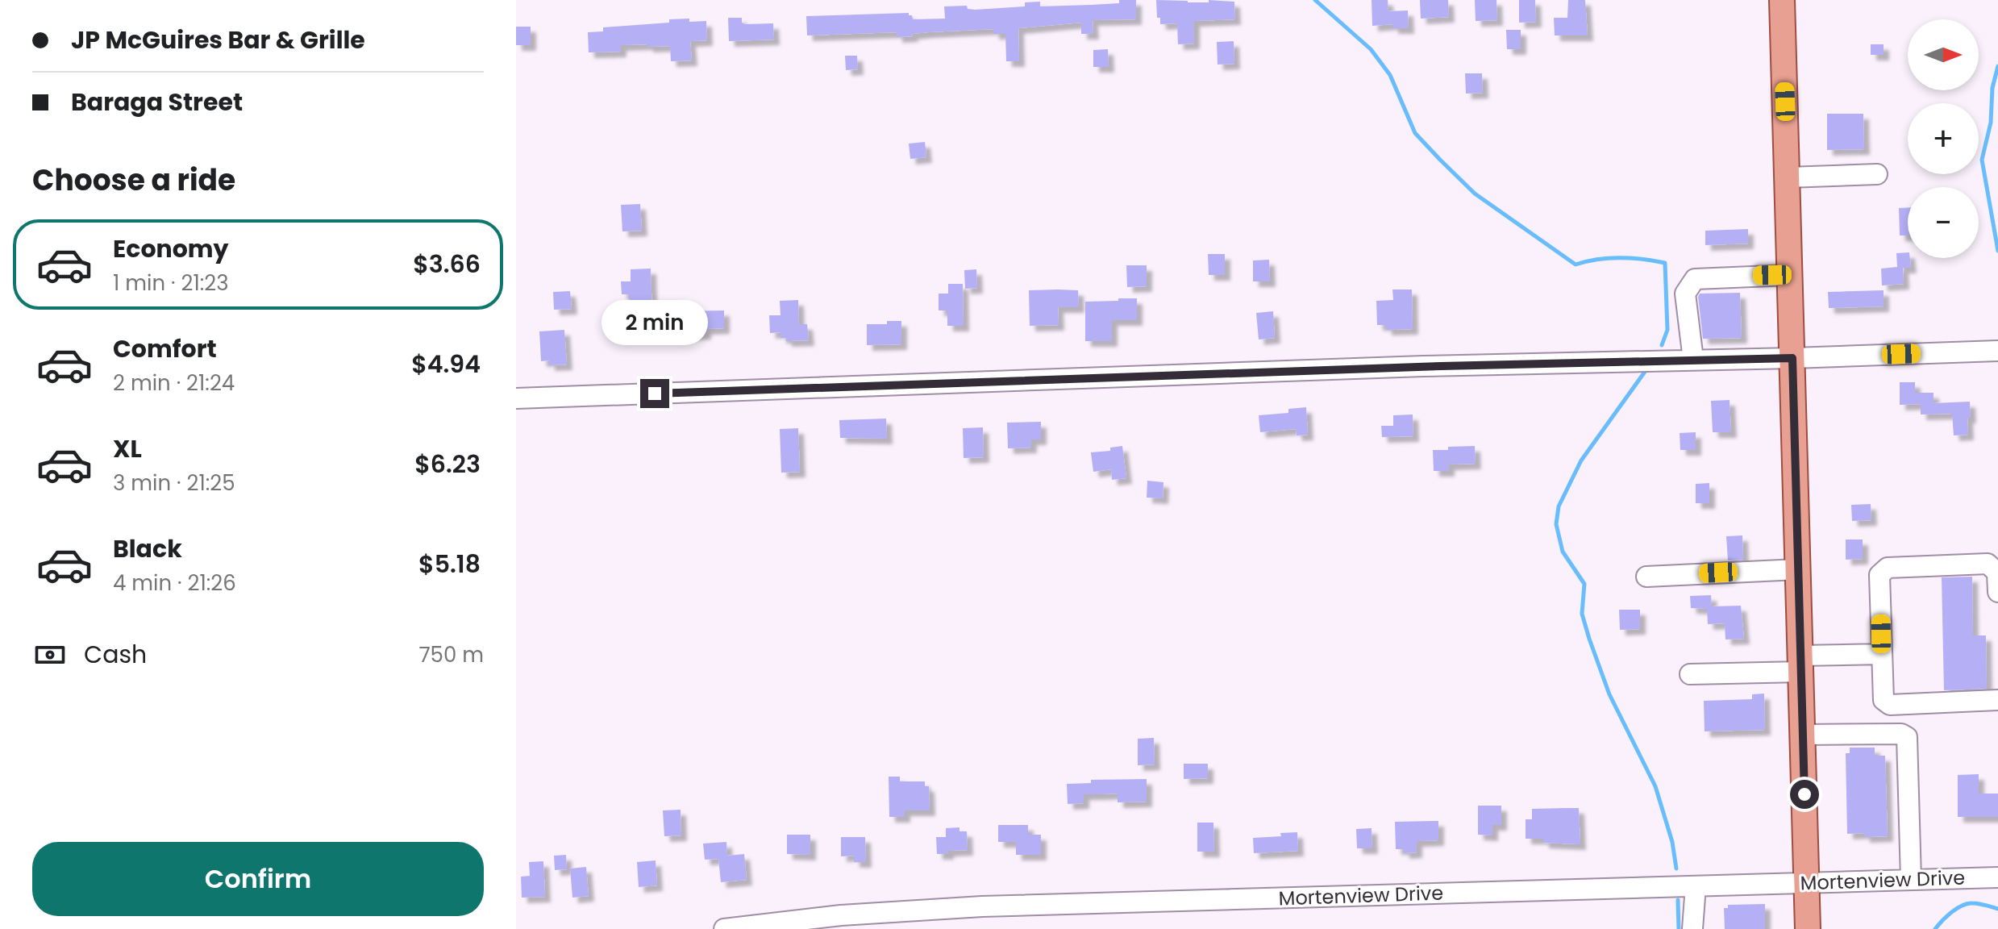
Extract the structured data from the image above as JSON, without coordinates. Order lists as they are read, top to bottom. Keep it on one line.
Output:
{"streets":{"street":["Mortenview Drive"]},"north":"right","page":{"banner":["JP McGuires Bar & Grille","Baraga Street"],"map_buttons":["+","−"],"heading":"Choose a ride","list":[{"name":"Economy","note":"1 min · 21:23","value":"$3.66"},{"name":"Comfort","note":"2 min · 21:24","value":"$4.94"},{"name":"XL","note":"3 min · 21:25","value":"$6.23"},{"name":"Black","note":"4 min · 21:26","value":"$5.18"}],"bubble":"2 min","pay":["Cash","750 m"],"buttons":"Confirm"}}
